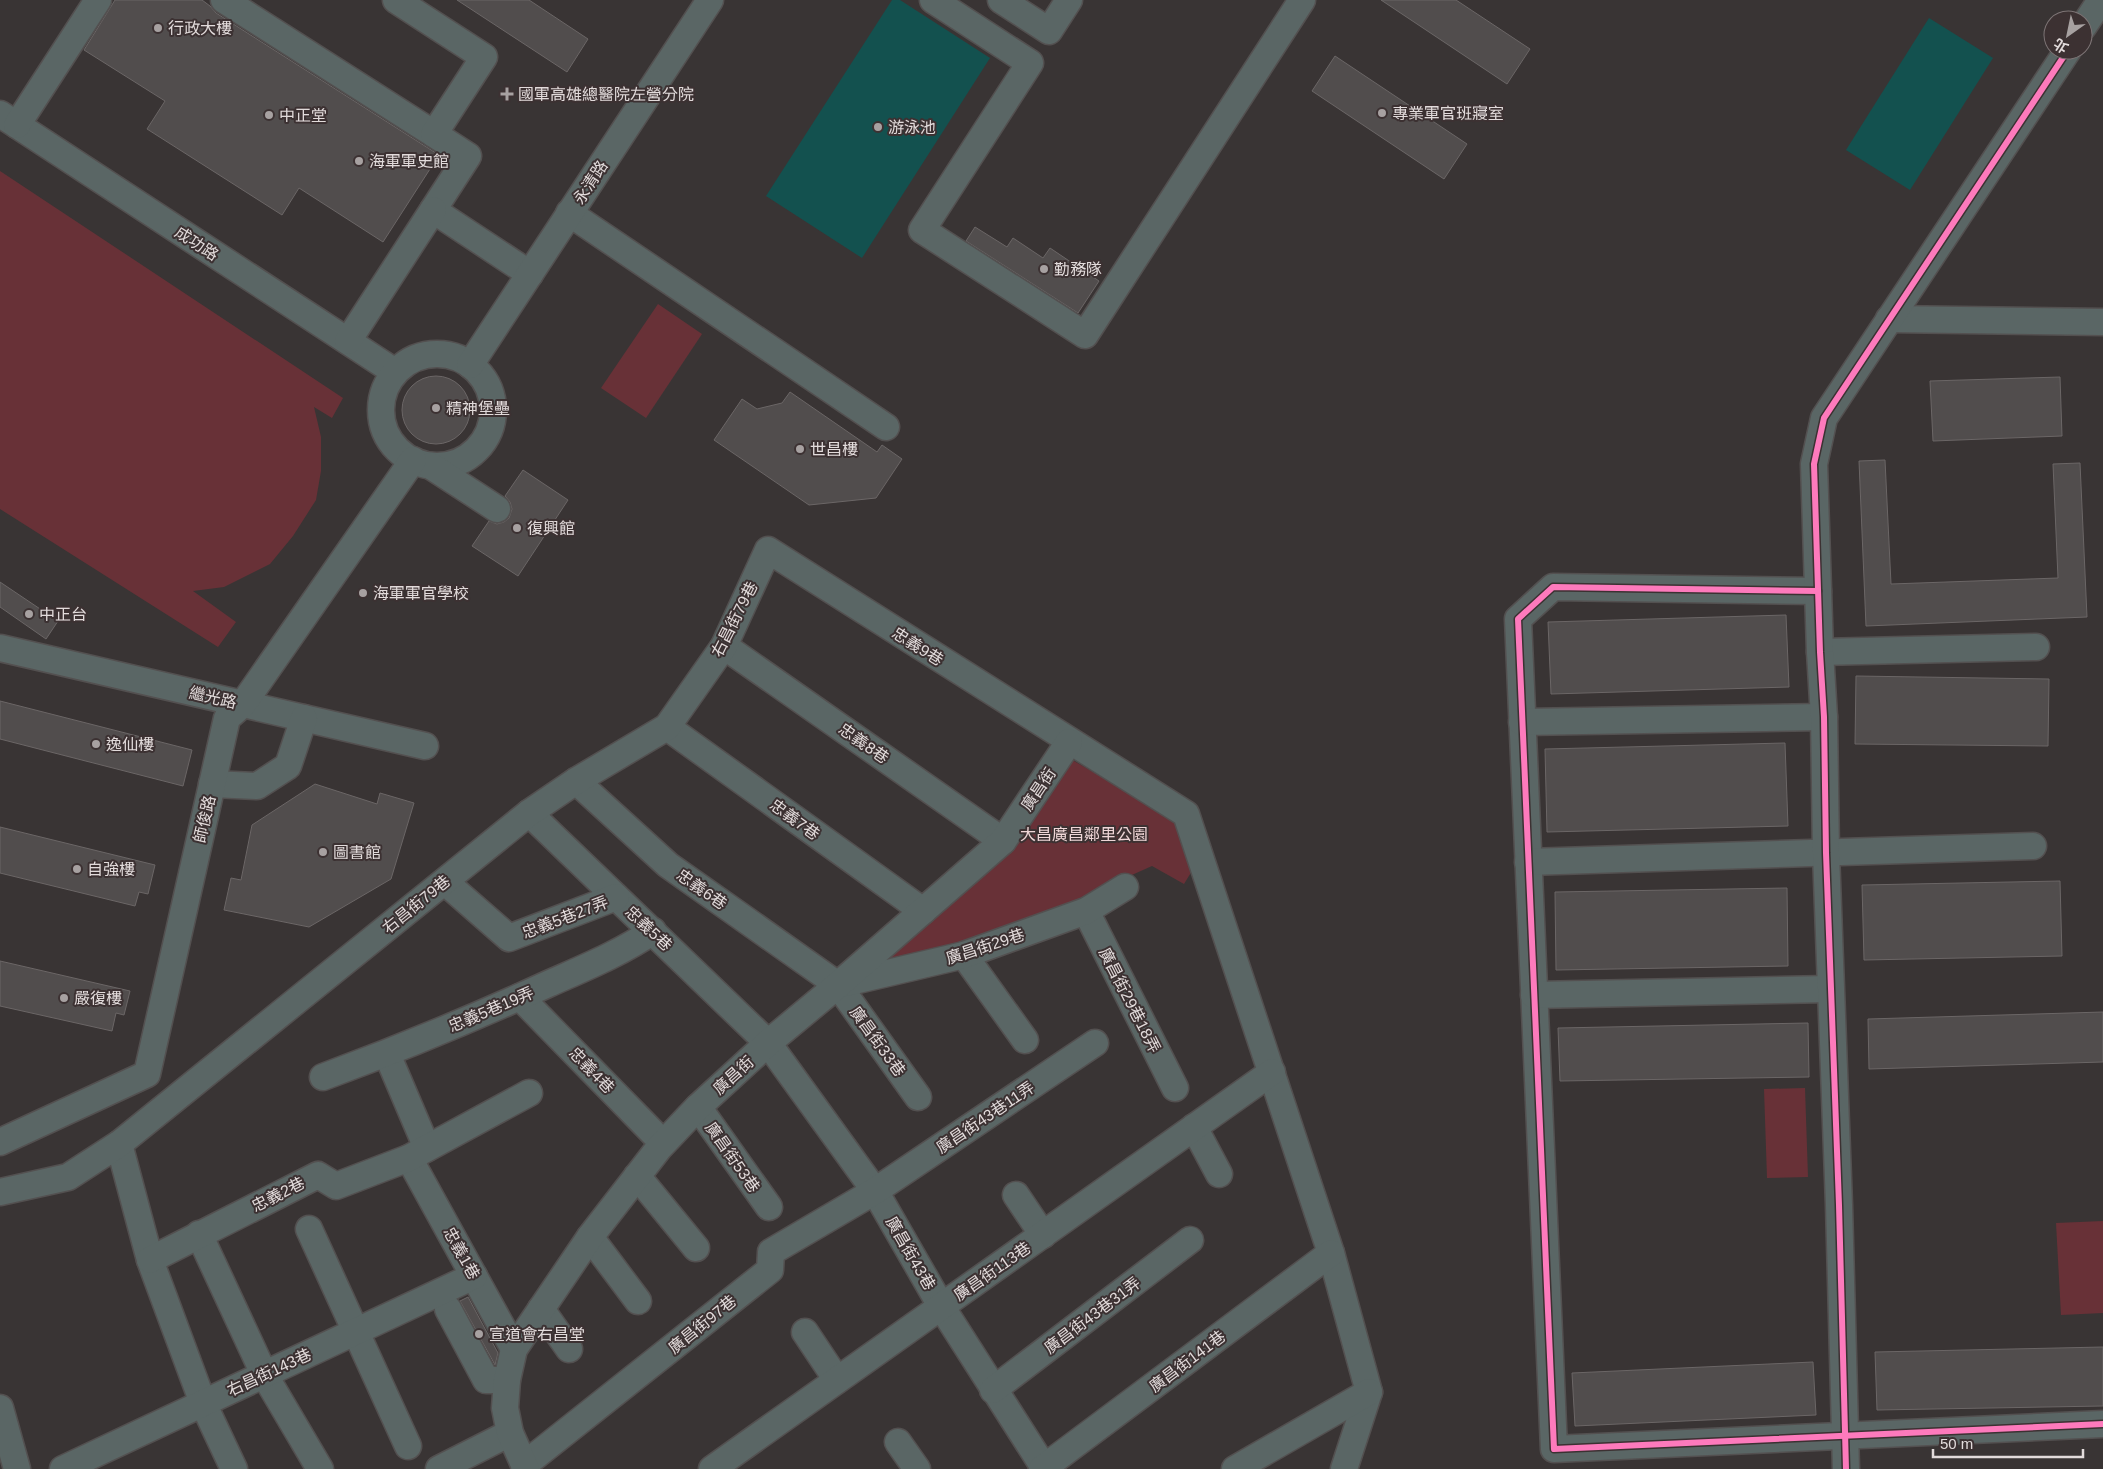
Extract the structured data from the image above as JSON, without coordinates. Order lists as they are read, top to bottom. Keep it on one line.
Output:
{"streets":{"street":["永清路","成功路","右昌街79巷","忠義9巷","繼光路","忠義8巷","廣昌街","師俊路","忠義7巷","忠義6巷","忠義5巷27弄","忠義5巷","廣昌街29巷","廣昌街29巷18弄","忠義5巷19弄","廣昌街33巷","忠義4巷","廣昌街43巷11弄","廣昌街53巷","忠義2巷","忠義1巷","廣昌街43巷","廣昌街113巷","廣昌街43巷31弄","廣昌街97巷","廣昌街141巷","右昌街143巷"]},"crossings":[["永清路","成功路"],["永清路","師俊路"],["成功路","師俊路"],["右昌街79巷","忠義9巷"],["右昌街79巷","忠義8巷"],["右昌街79巷","忠義7巷"],["右昌街79巷","忠義6巷"],["右昌街79巷","忠義5巷27弄"],["右昌街79巷","忠義5巷"],["忠義9巷","廣昌街"],["忠義9巷","廣昌街113巷"],["忠義9巷","廣昌街141巷"],["繼光路","師俊路"],["忠義8巷","廣昌街"],["廣昌街","忠義7巷"],["廣昌街","忠義6巷"],["廣昌街","忠義5巷"],["廣昌街","廣昌街29巷"],["廣昌街","廣昌街33巷"],["廣昌街","忠義4巷"],["廣昌街","廣昌街53巷"],["廣昌街","忠義1巷"],["廣昌街","廣昌街43巷"],["廣昌街","廣昌街97巷"],["忠義6巷","廣昌街29巷"],["忠義6巷","廣昌街33巷"],["忠義5巷27弄","忠義5巷"],["忠義5巷","忠義5巷19弄"],["忠義5巷","廣昌街43巷"],["廣昌街29巷","廣昌街29巷18弄"],["廣昌街29巷","廣昌街33巷"],["忠義5巷19弄","忠義4巷"],["忠義5巷19弄","忠義1巷"],["廣昌街43巷11弄","廣昌街43巷"],["廣昌街43巷11弄","廣昌街97巷"],["忠義2巷","忠義1巷"],["忠義1巷","右昌街143巷"],["廣昌街43巷","廣昌街113巷"],["廣昌街43巷","廣昌街43巷31弄"],["廣昌街43巷","廣昌街97巷"],["廣昌街43巷","廣昌街141巷"]],"parks":["大昌廣昌鄰里公園"],"places":{"other":["行政大樓","專業軍官班寢室","中正堂","游泳池","海軍軍史館","勤務隊","精神堡壘","世昌樓","復興館","海軍軍官學校","中正台","逸仙樓","圖書館","自強樓","嚴復樓","宣道會右昌堂"],"health":["國軍高雄總醫院左營分院"]},"scale_bar":"50 m","north":"bottom left"}
